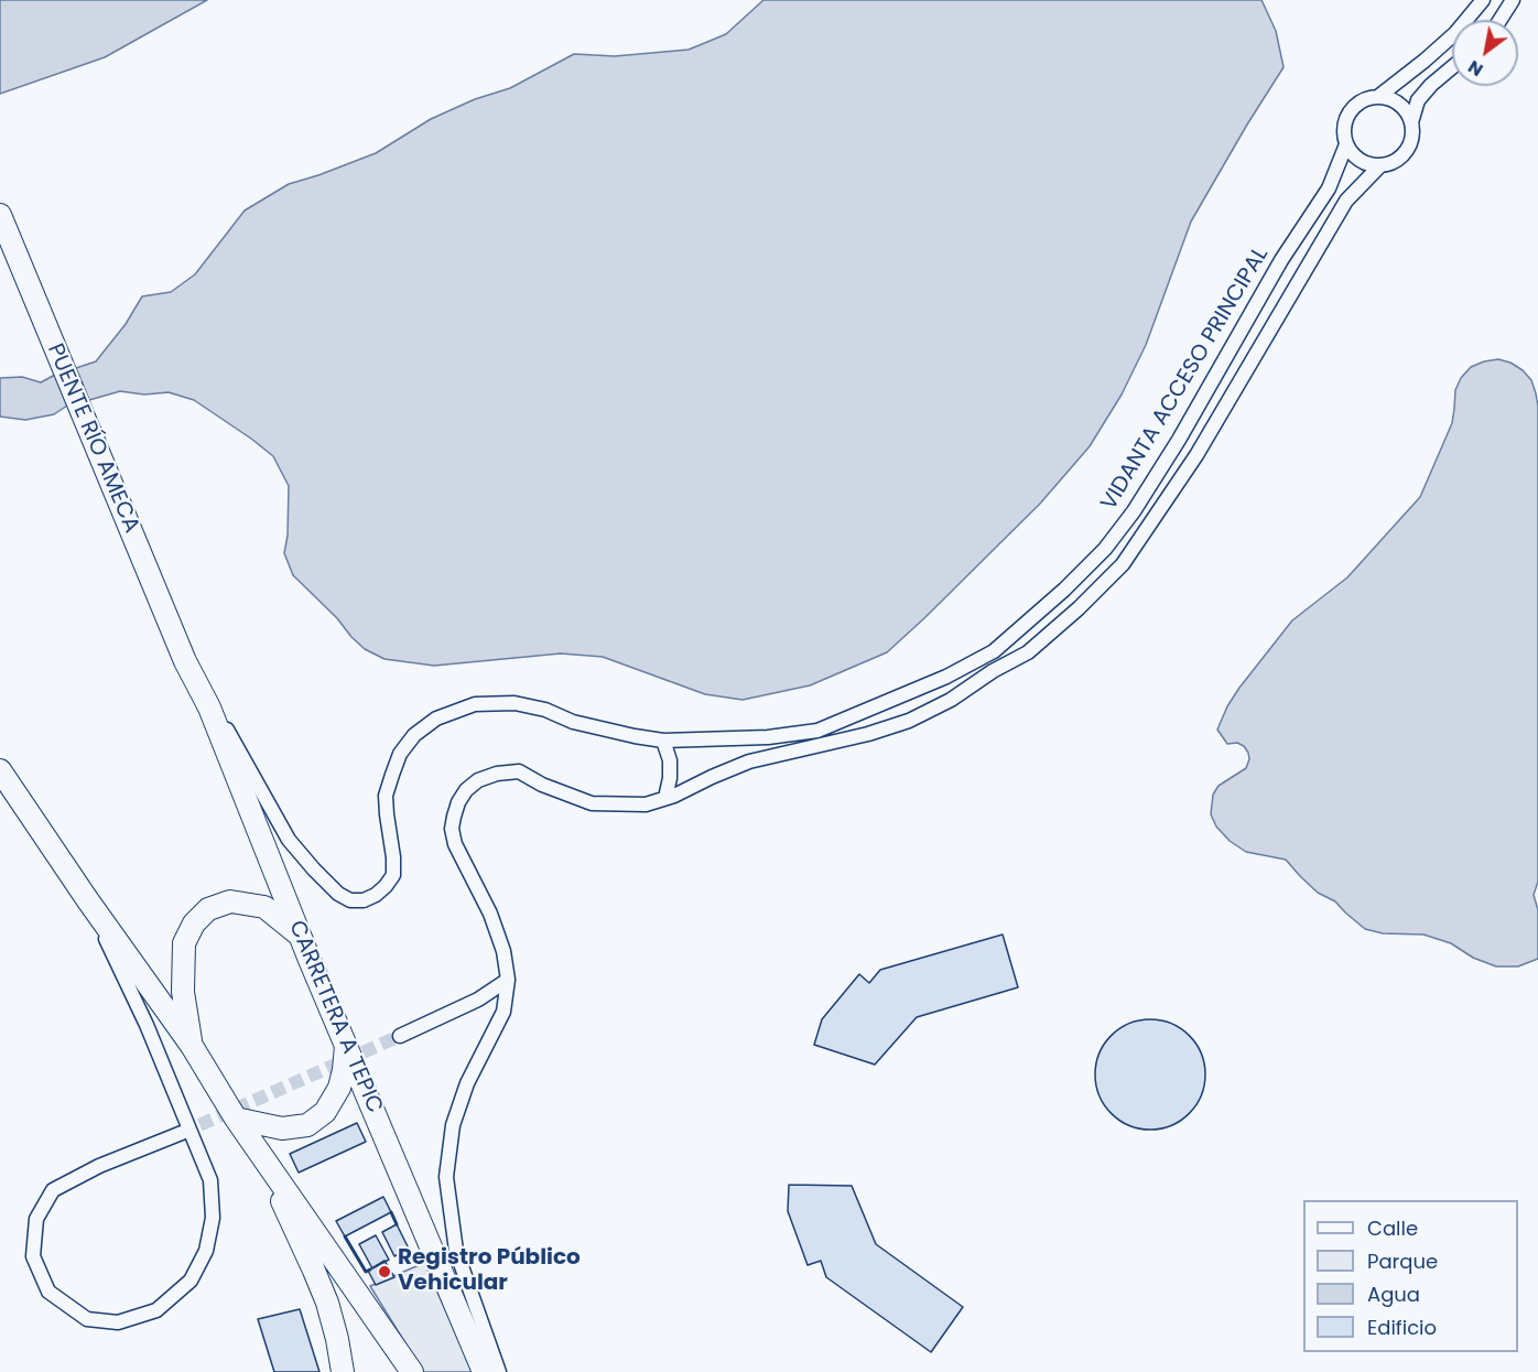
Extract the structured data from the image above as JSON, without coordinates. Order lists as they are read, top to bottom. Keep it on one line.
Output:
{"streets":{"highway":["PUENTE RÍO AMECA","CARRETERA A TEPIC"],"street":["VIDANTA ACCESO PRINCIPAL"]},"crossings":[["VIDANTA ACCESO PRINCIPAL","CARRETERA A TEPIC"],["PUENTE RÍO AMECA","CARRETERA A TEPIC"]],"places":["Registro Público Vehicular"],"legend":["Calle","Parque","Agua","Edificio"],"north":"bottom left"}
